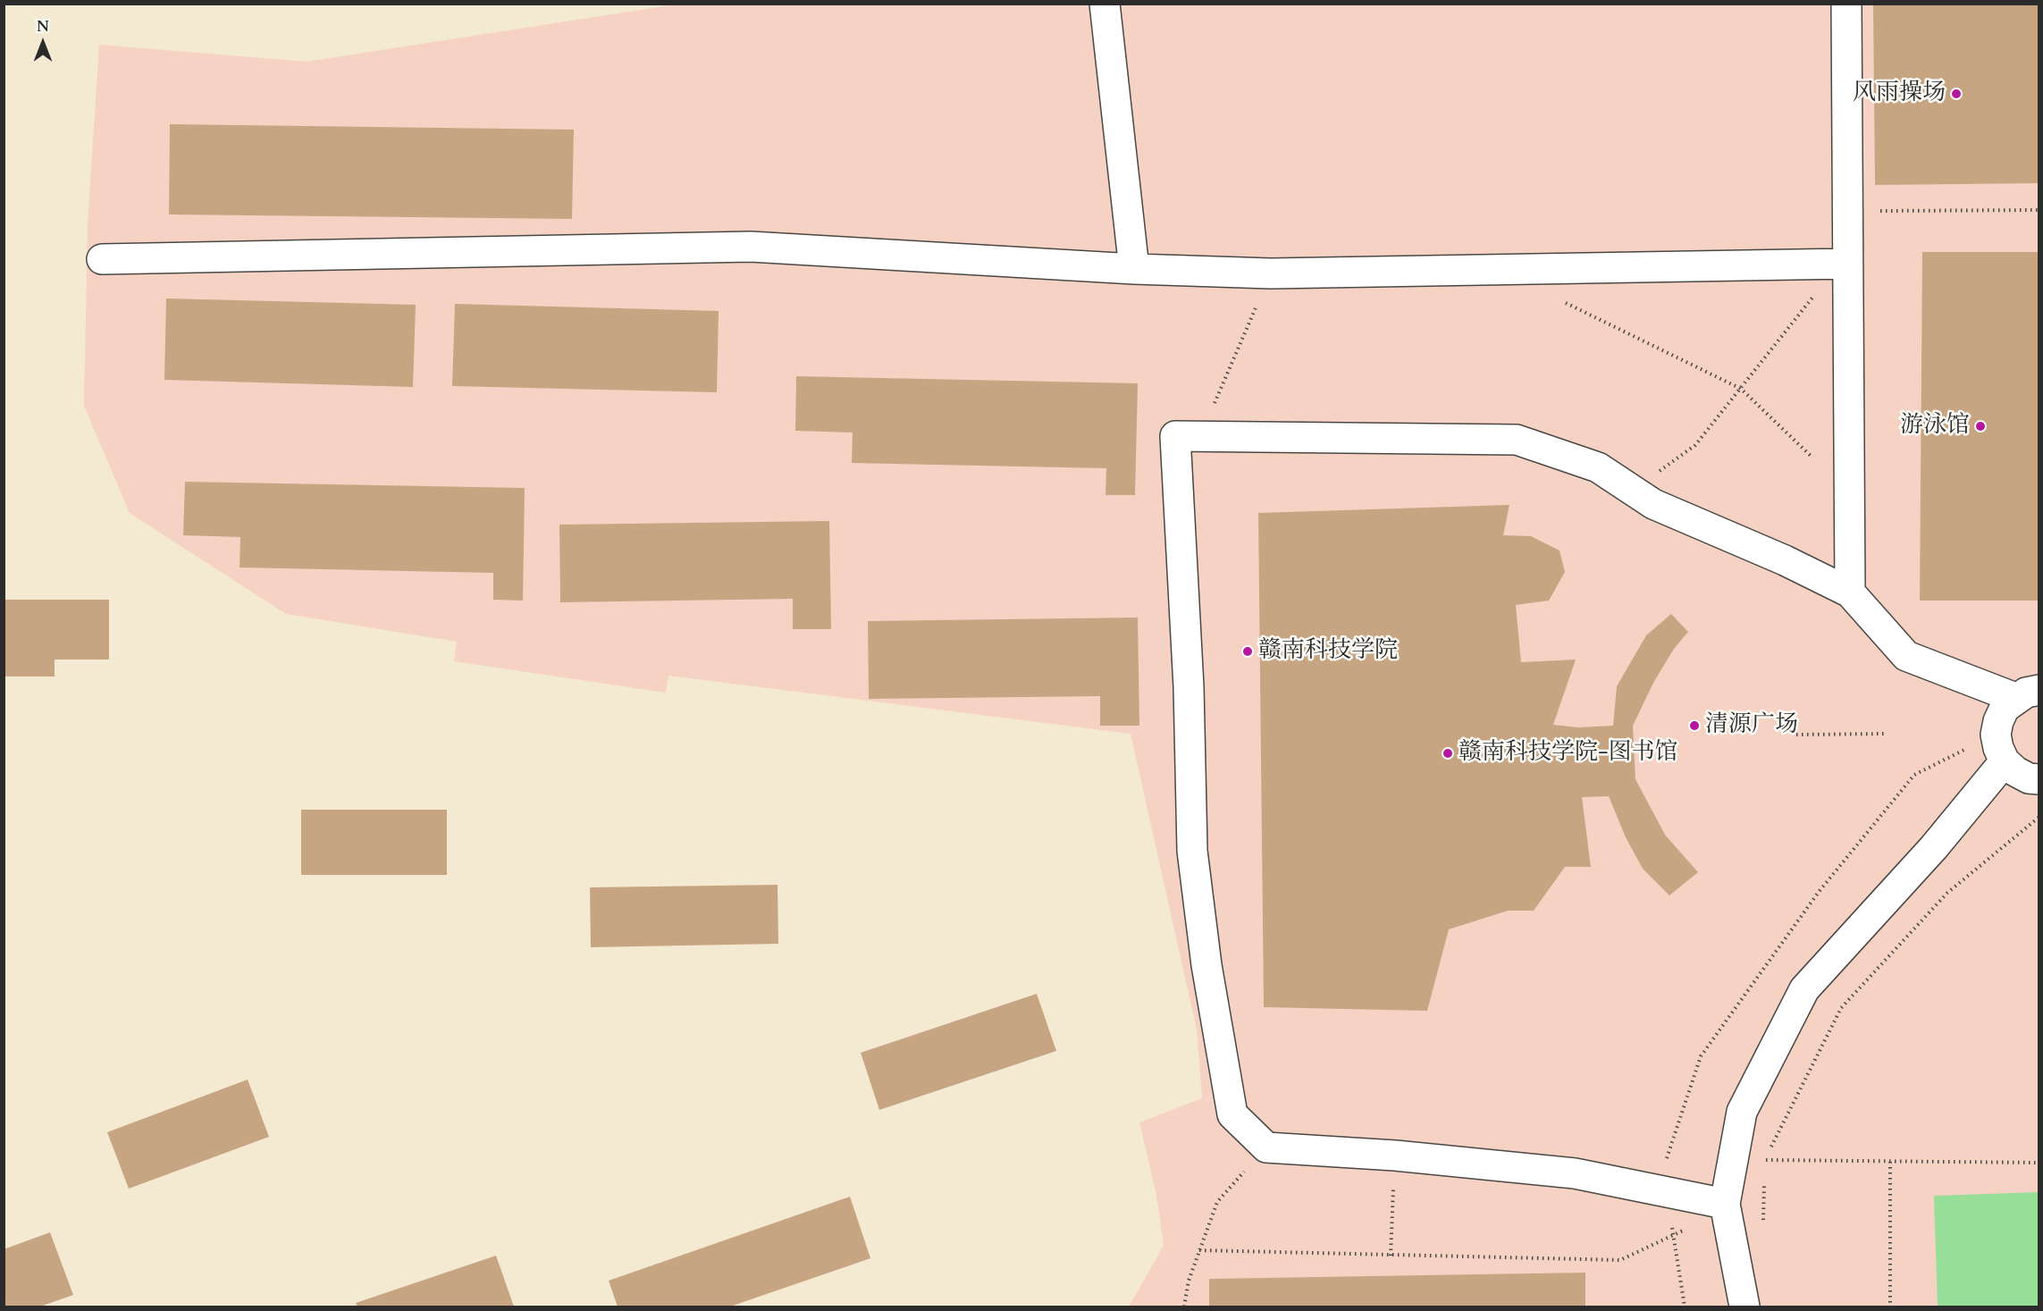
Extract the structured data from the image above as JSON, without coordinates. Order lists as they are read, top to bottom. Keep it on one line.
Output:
{"places":["风雨操场","游泳馆","赣南科技学院","清源广场","赣南科技学院-图书馆"],"north":"top"}
